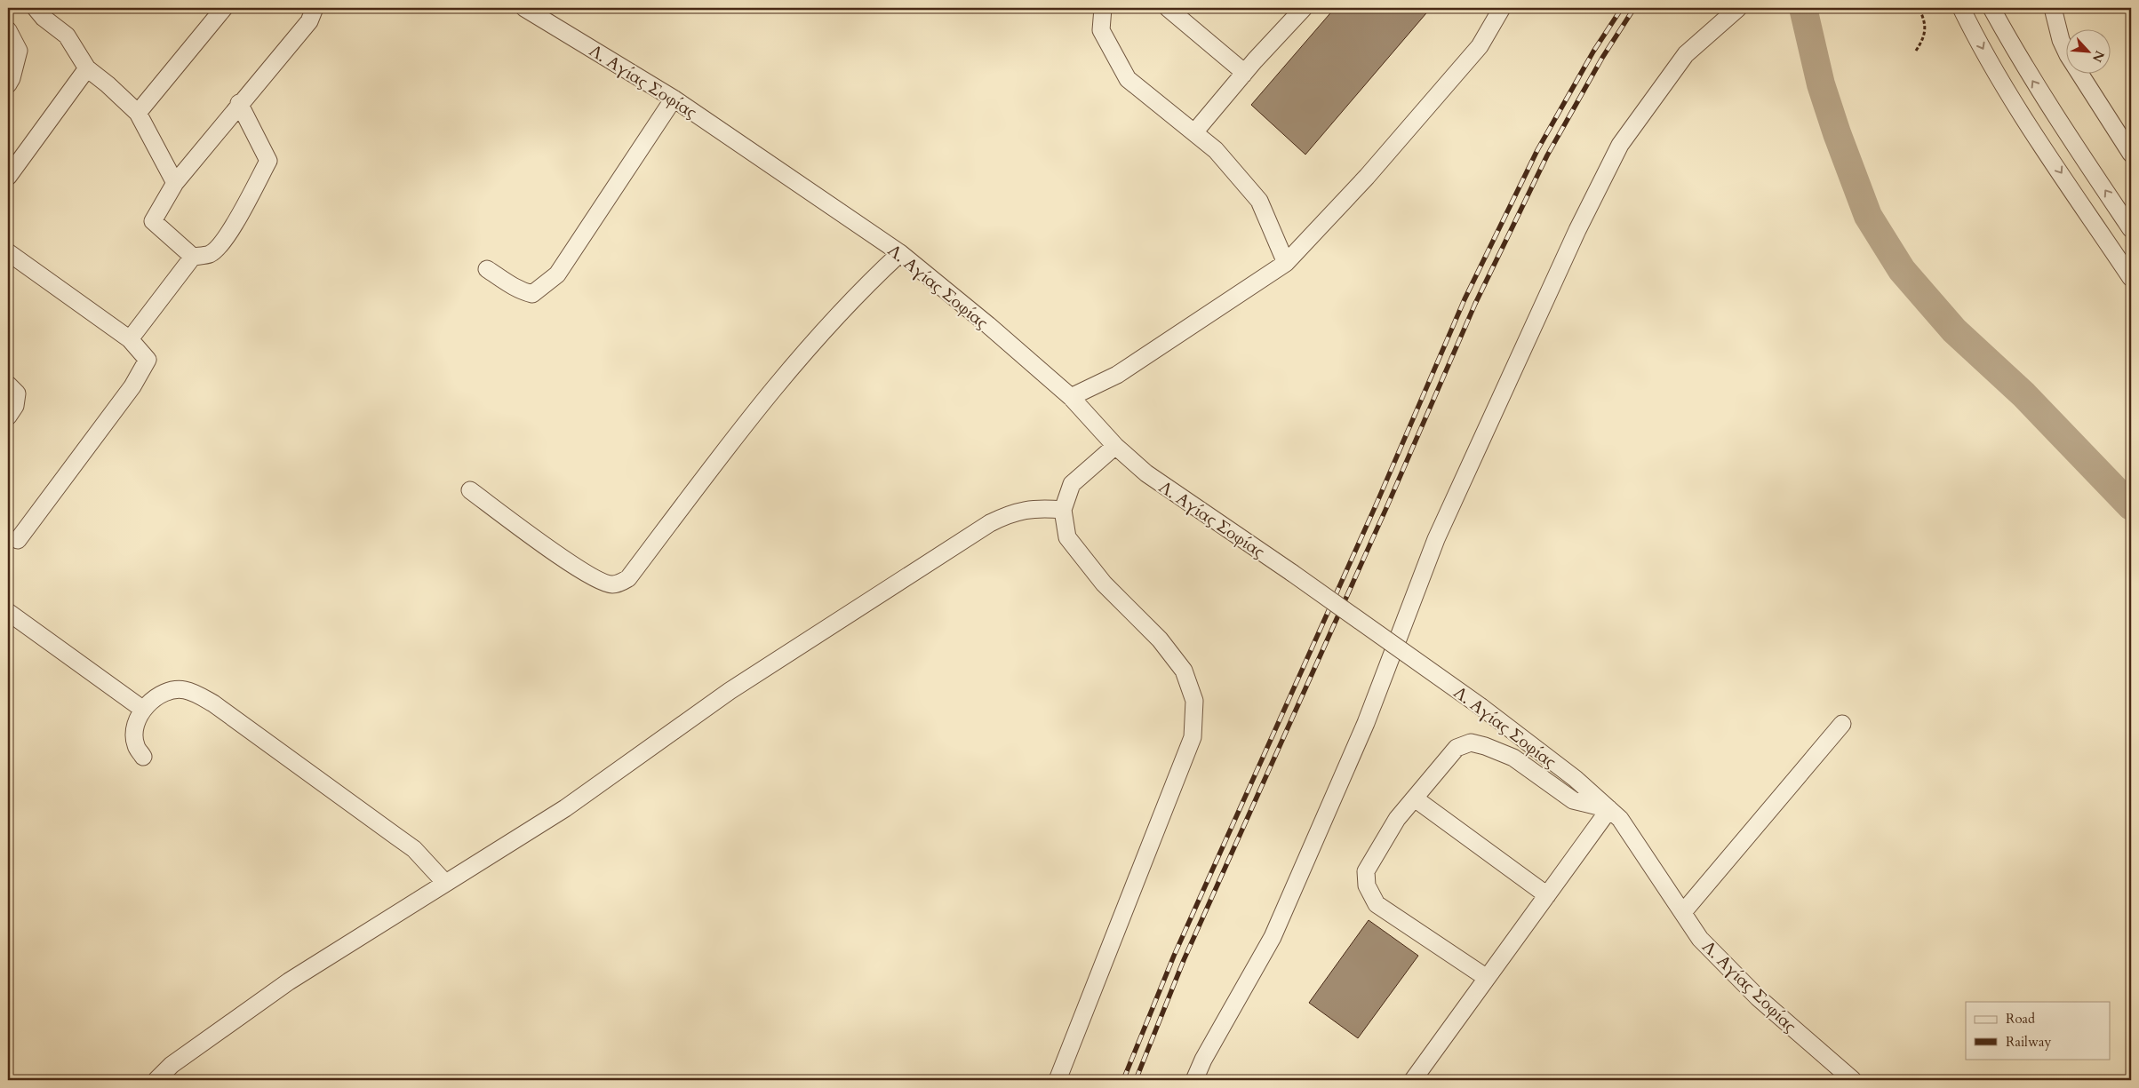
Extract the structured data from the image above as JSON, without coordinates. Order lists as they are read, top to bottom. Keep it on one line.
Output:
{"streets":{"street":["Λ. Αγίας Σοφίας"]},"legend":["Road","Railway"],"north":"bottom right"}
